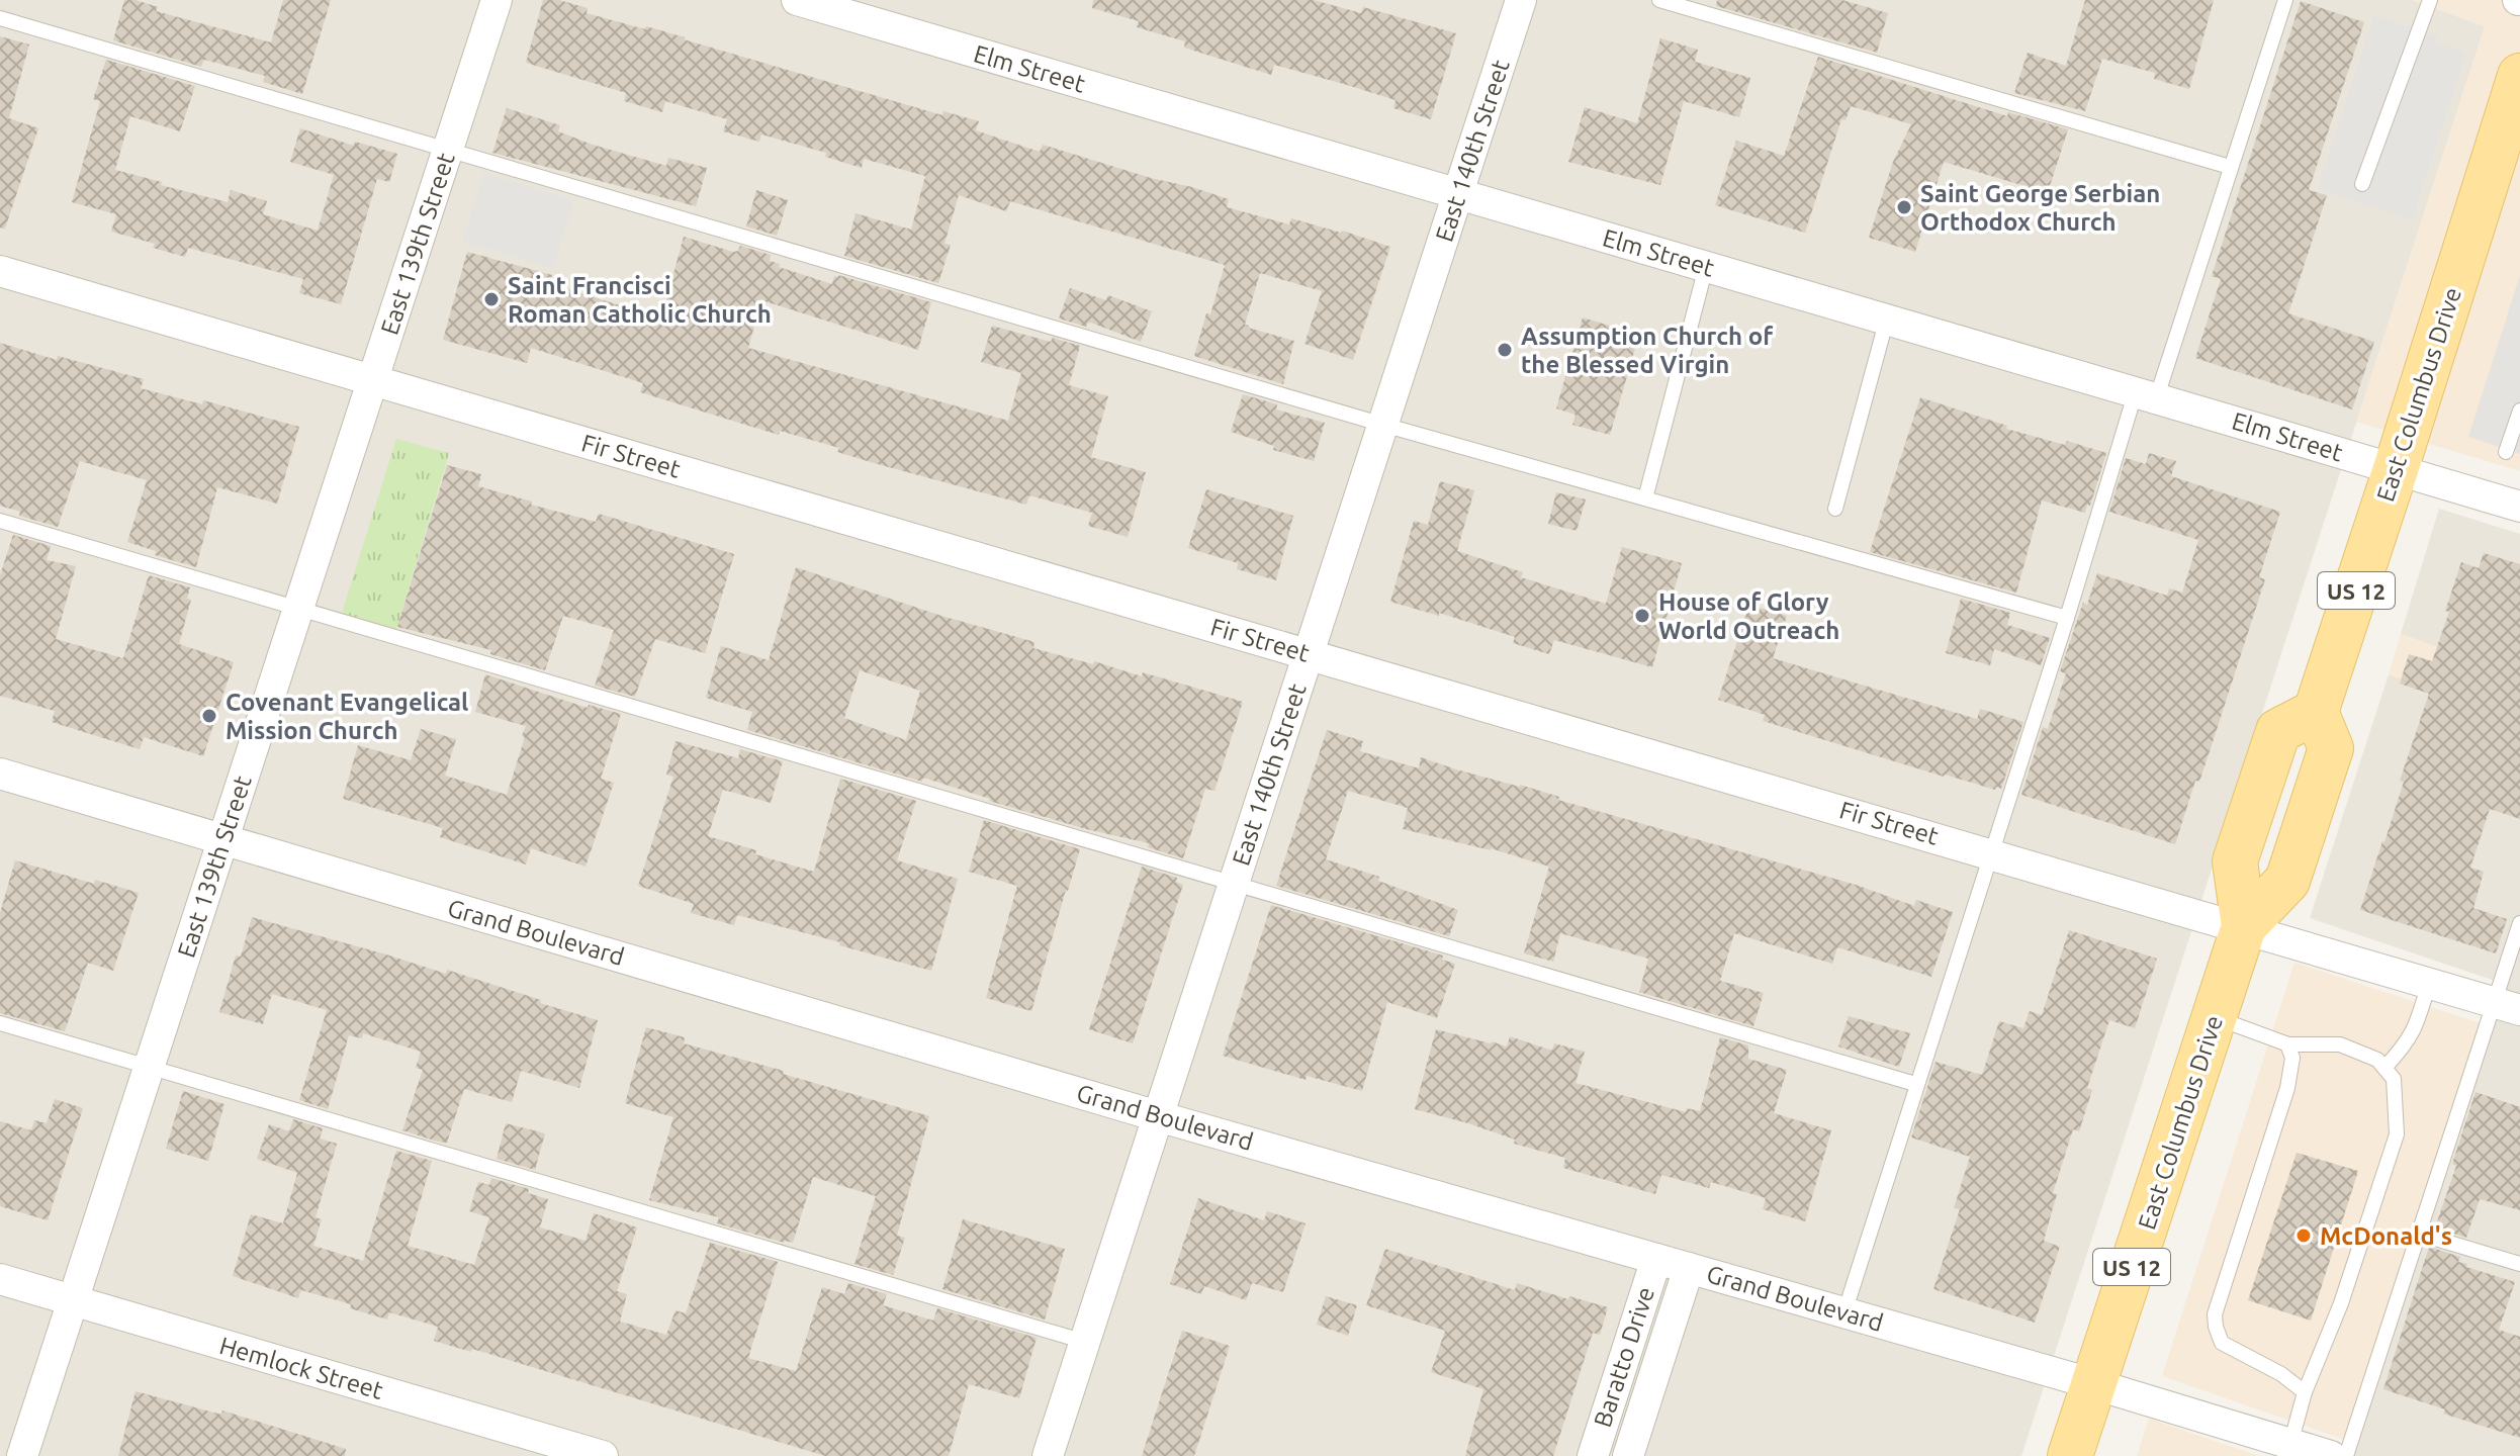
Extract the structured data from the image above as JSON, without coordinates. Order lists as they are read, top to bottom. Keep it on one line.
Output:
{"streets":{"main road":["East Columbus Drive","US 12"],"street":["Elm Street","East 140th Street","East 139th Street","Fir Street","Grand Boulevard","Baratto Drive","Hemlock Street"]},"crossings":[["Elm Street","East 140th Street"],["Elm Street","East Columbus Drive"],["East 140th Street","Fir Street"],["East 140th Street","Grand Boulevard"],["East 139th Street","Fir Street"],["East 139th Street","Grand Boulevard"],["East 139th Street","Hemlock Street"],["East Columbus Drive","Fir Street"],["East Columbus Drive","Grand Boulevard"],["Grand Boulevard","Baratto Drive"]],"places":["Saint George Serbian Orthodox Church","Saint Francisci Roman Catholic Church","Assumption Church of the Blessed Virgin","House of Glory World Outreach","Covenant Evangelical Mission Church","McDonald's"]}
